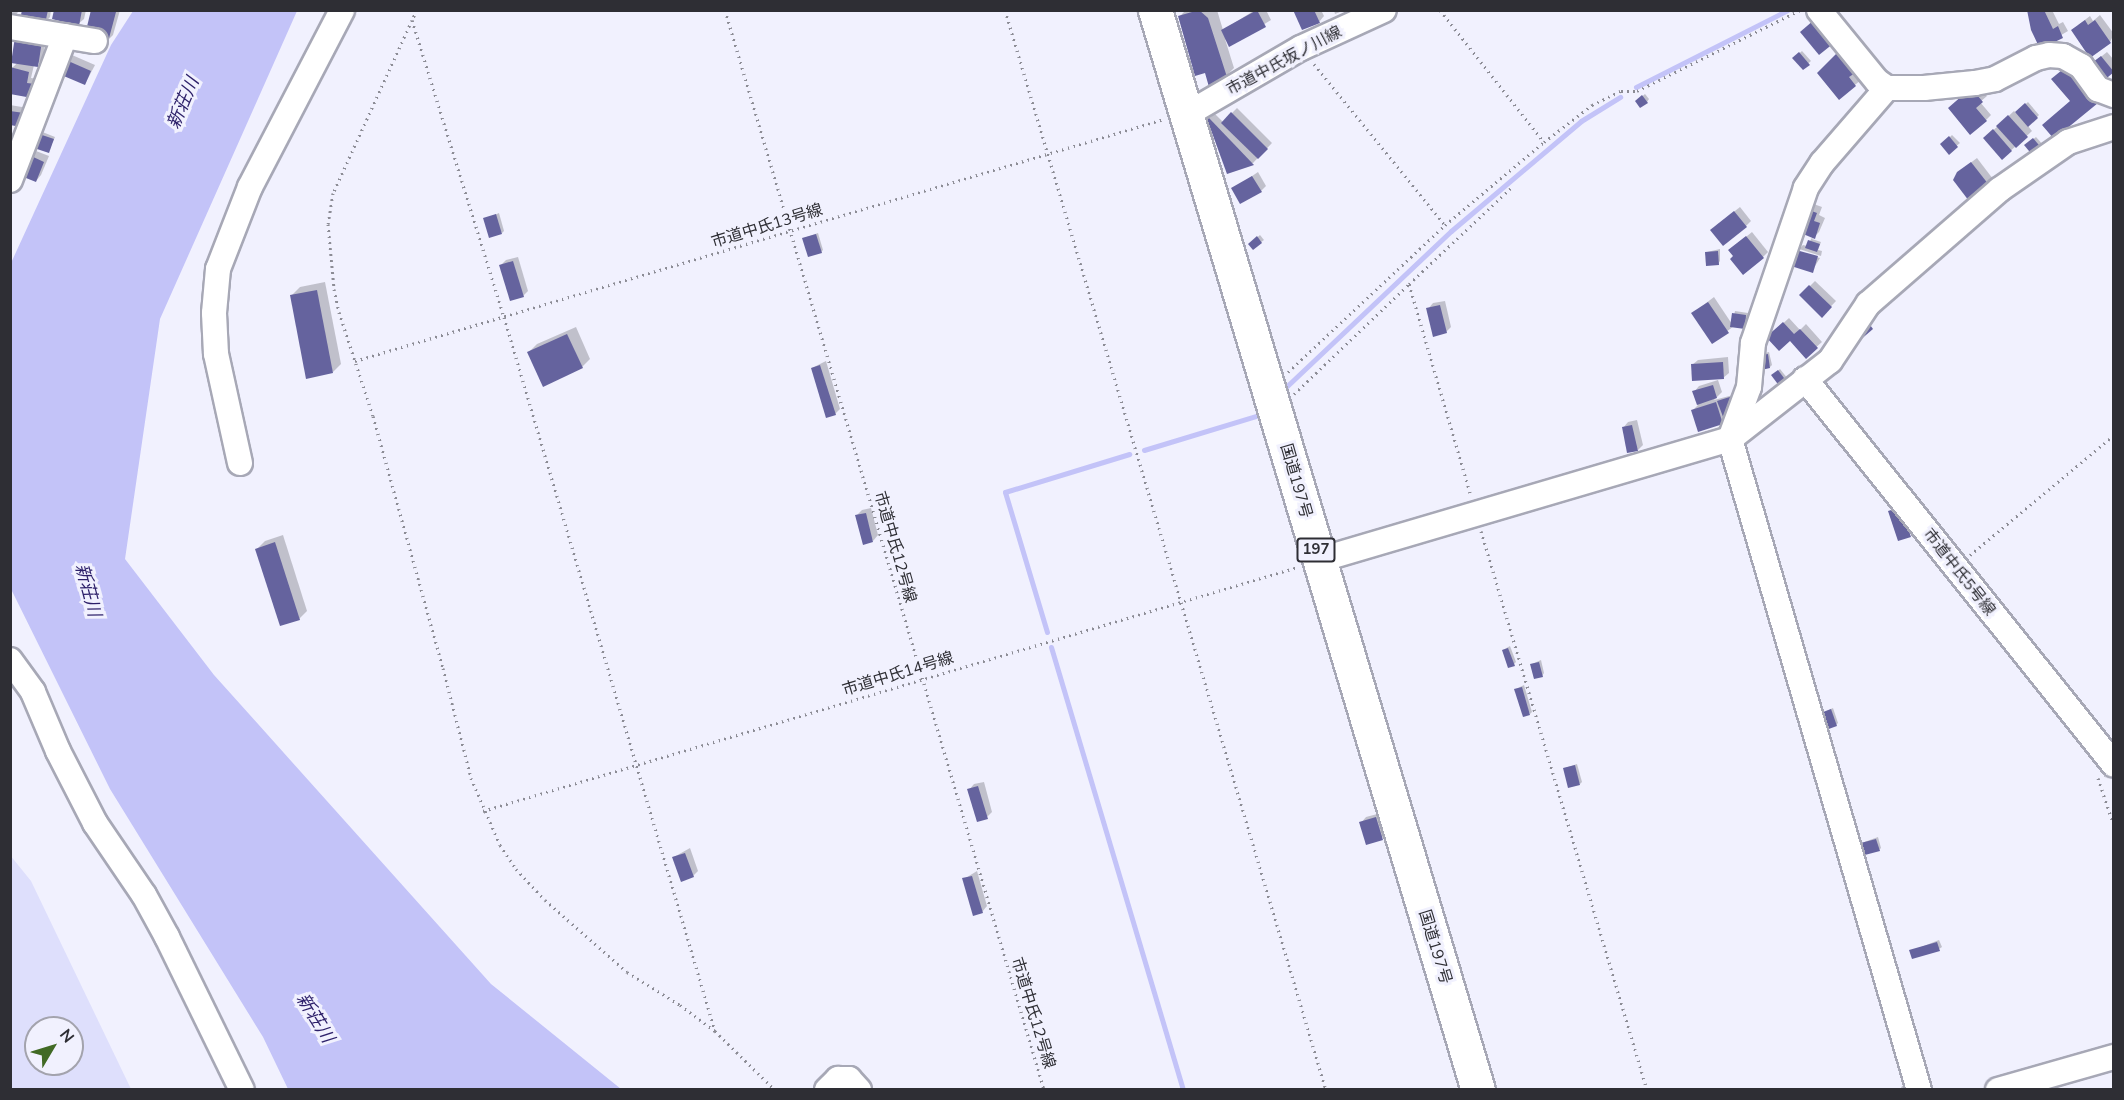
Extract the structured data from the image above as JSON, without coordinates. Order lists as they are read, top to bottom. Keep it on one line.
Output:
{"streets":{"highway":["国道197号","197"],"street":["市道中氏坂ノ川線","市道中氏5号線"],"path":["市道中氏13号線","市道中氏12号線","市道中氏14号線"]},"crossings":[["市道中氏坂ノ川線","市道中氏13号線"],["市道中氏坂ノ川線","国道197号"],["市道中氏13号線","国道197号"],["市道中氏13号線","市道中氏12号線"],["国道197号","市道中氏14号線"],["市道中氏12号線","市道中氏14号線"]],"water":["新荘川"],"north":"top right"}
